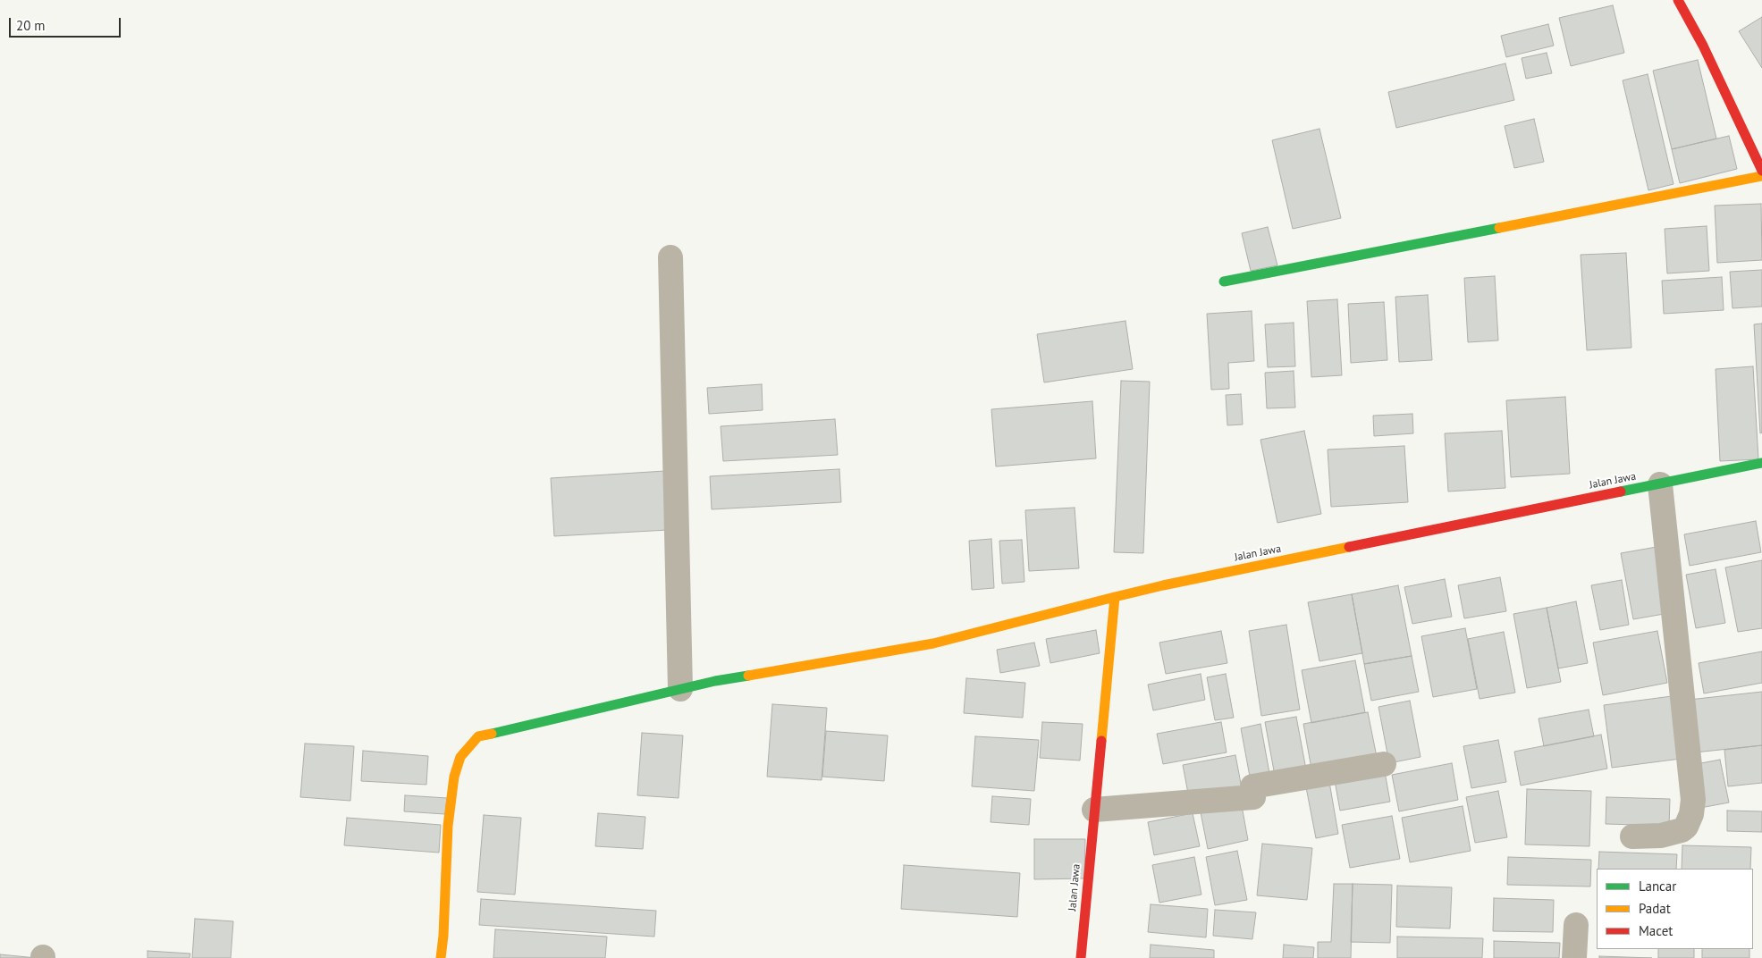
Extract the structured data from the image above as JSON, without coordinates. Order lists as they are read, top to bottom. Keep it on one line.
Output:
{"streets":{"street":["Jalan Jawa"]},"legend":["Lancar","Padat","Macet"],"scale_bar":"20 m"}
